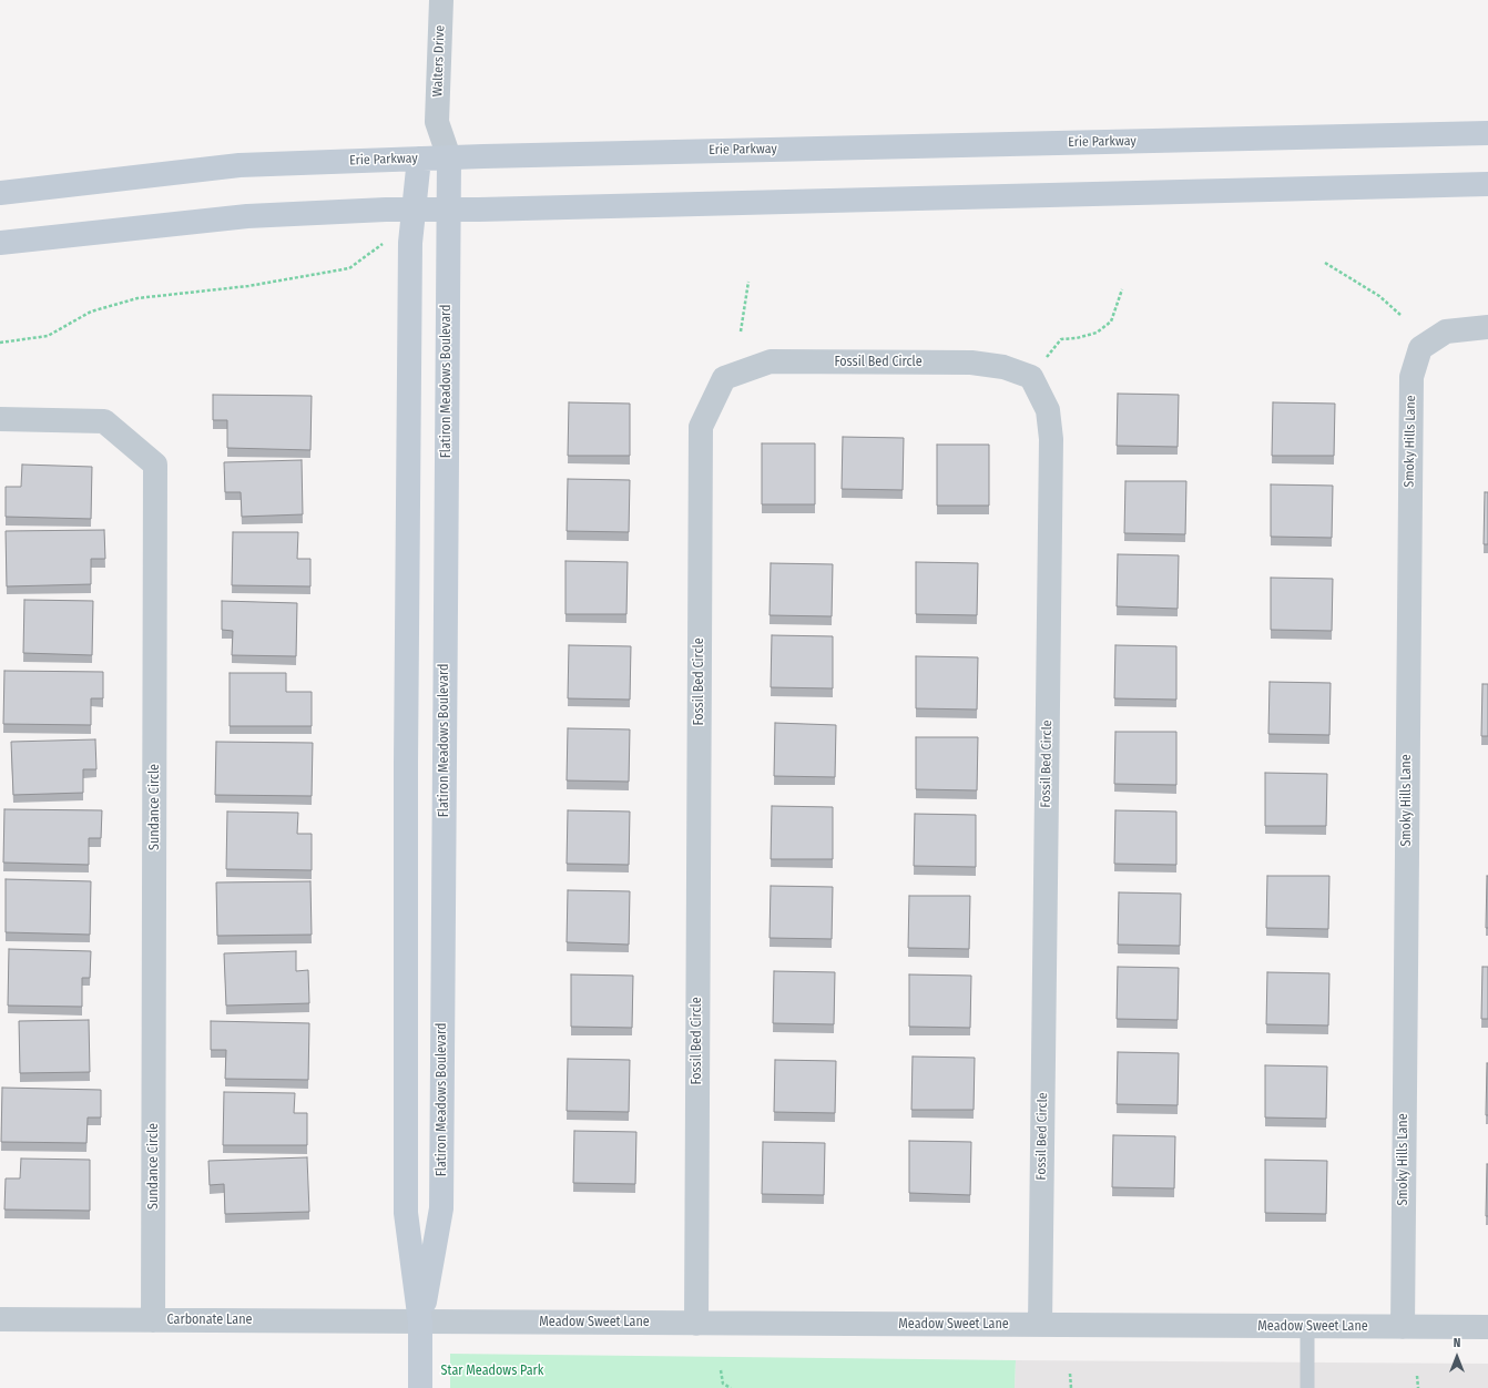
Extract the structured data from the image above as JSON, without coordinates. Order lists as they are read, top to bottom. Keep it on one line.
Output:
{"streets":{"main road":["Erie Parkway","Flatiron Meadows Boulevard"],"street":["Walters Drive","Fossil Bed Circle","Smoky Hills Lane","Sundance Circle","Carbonate Lane","Meadow Sweet Lane"]},"crossings":[["Walters Drive","Erie Parkway"],["Walters Drive","Flatiron Meadows Boulevard"],["Erie Parkway","Flatiron Meadows Boulevard"],["Fossil Bed Circle","Meadow Sweet Lane"],["Flatiron Meadows Boulevard","Carbonate Lane"],["Flatiron Meadows Boulevard","Meadow Sweet Lane"],["Smoky Hills Lane","Meadow Sweet Lane"],["Sundance Circle","Carbonate Lane"],["Carbonate Lane","Meadow Sweet Lane"]],"parks":["Star Meadows Park"],"north":"top"}
